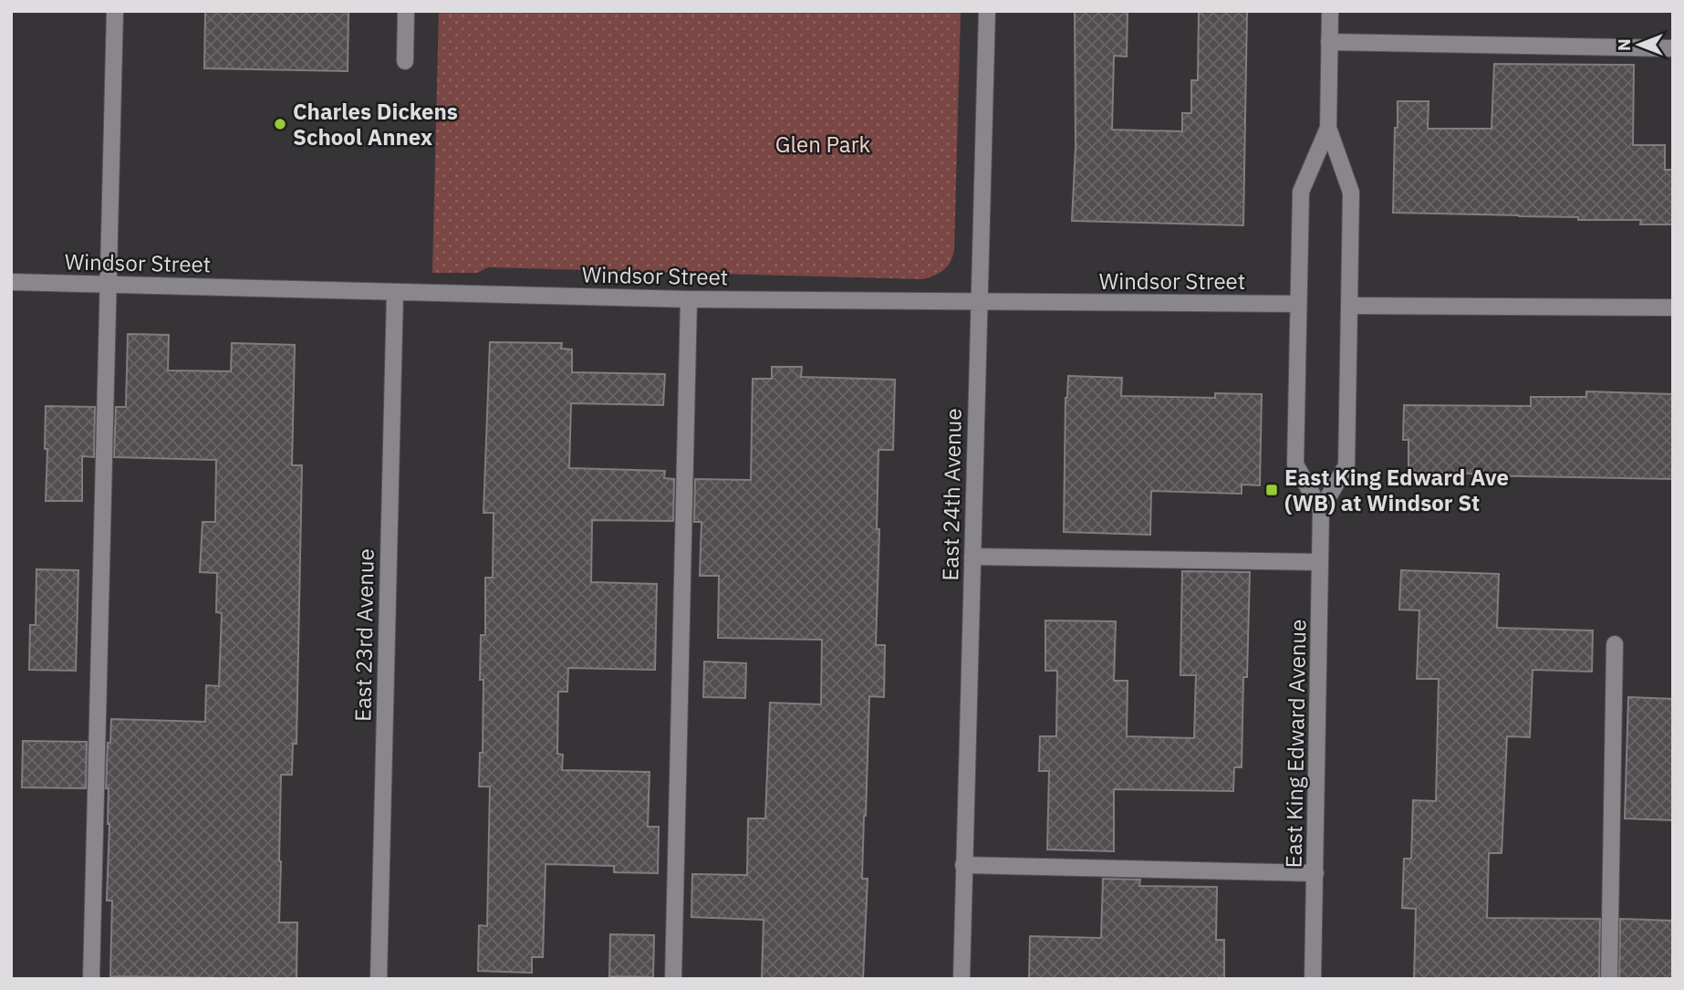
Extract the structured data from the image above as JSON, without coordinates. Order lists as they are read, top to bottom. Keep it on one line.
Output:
{"streets":{"street":["Windsor Street","East 24th Avenue","East 23rd Avenue","East King Edward Avenue"]},"crossings":[["Windsor Street","East 24th Avenue"],["Windsor Street","East 23rd Avenue"],["Windsor Street","East King Edward Avenue"]],"parks":["Glen Park"],"places":{"other":["Charles Dickens School Annex"],"transit":["East King Edward Ave (WB) at Windsor St"]},"north":"left"}
